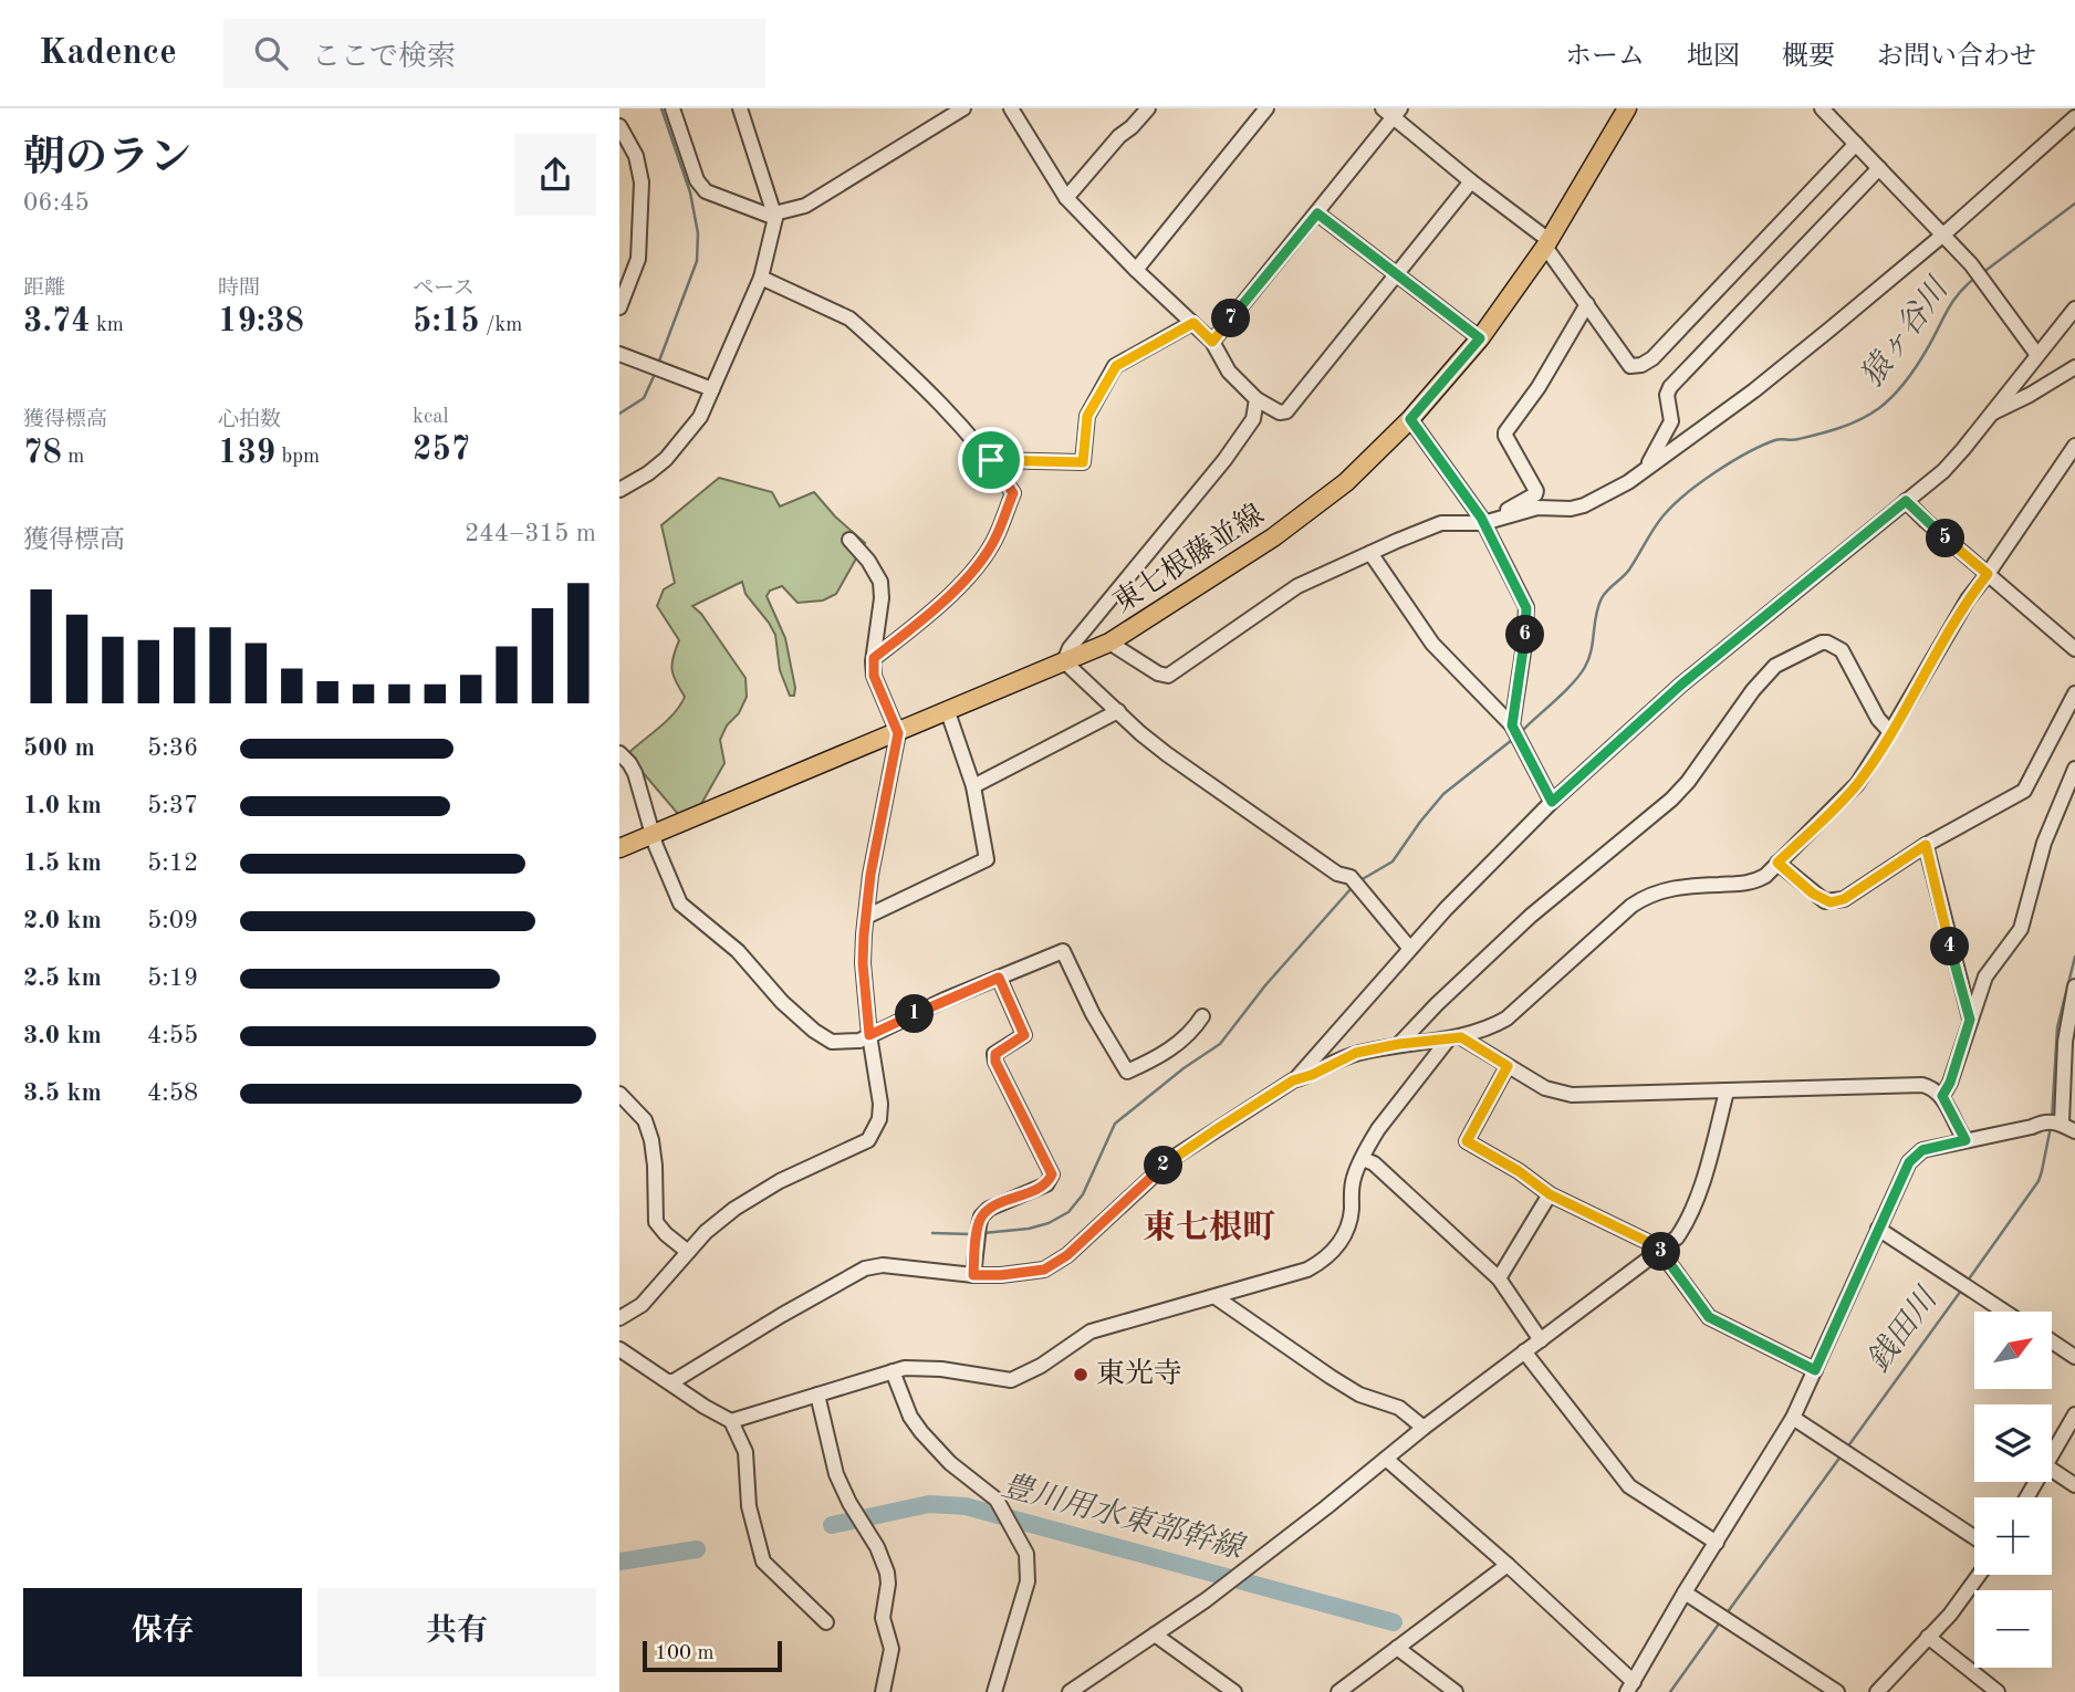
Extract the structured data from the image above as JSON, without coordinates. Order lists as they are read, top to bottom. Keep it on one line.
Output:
{"streets":{"main road":["東七根藤並線"]},"districts":["東七根町"],"water":["猿ヶ谷川","銭田川","豊川用水東部幹線"],"places":["東光寺"],"scale_bar":"100 m","north":"top right","page":{"header":"Kadence","search":"ここで検索","nav":["ホーム","地図","概要","お問い合わせ"],"heading":["朝のラン","06:45"],"stats":[["距離","3.74 km"],["時間","19:38"],["ペース","5:15 /km"],["獲得標高","78 m"],["心拍数","139 bpm"],["kcal","257"]],"pins":["7","5","6","4","1","2","3"],"chart":["獲得標高","244–315 m"],"list":[{"name":"500 m","note":"5:36"},{"name":"1.0 km","note":"5:37"},{"name":"1.5 km","note":"5:12"},{"name":"2.0 km","note":"5:09"},{"name":"2.5 km","note":"5:19"},{"name":"3.0 km","note":"4:55"},{"name":"3.5 km","note":"4:58"}],"map_buttons":["+","−"],"buttons":["保存","共有"],"scale":"100 m"}}
